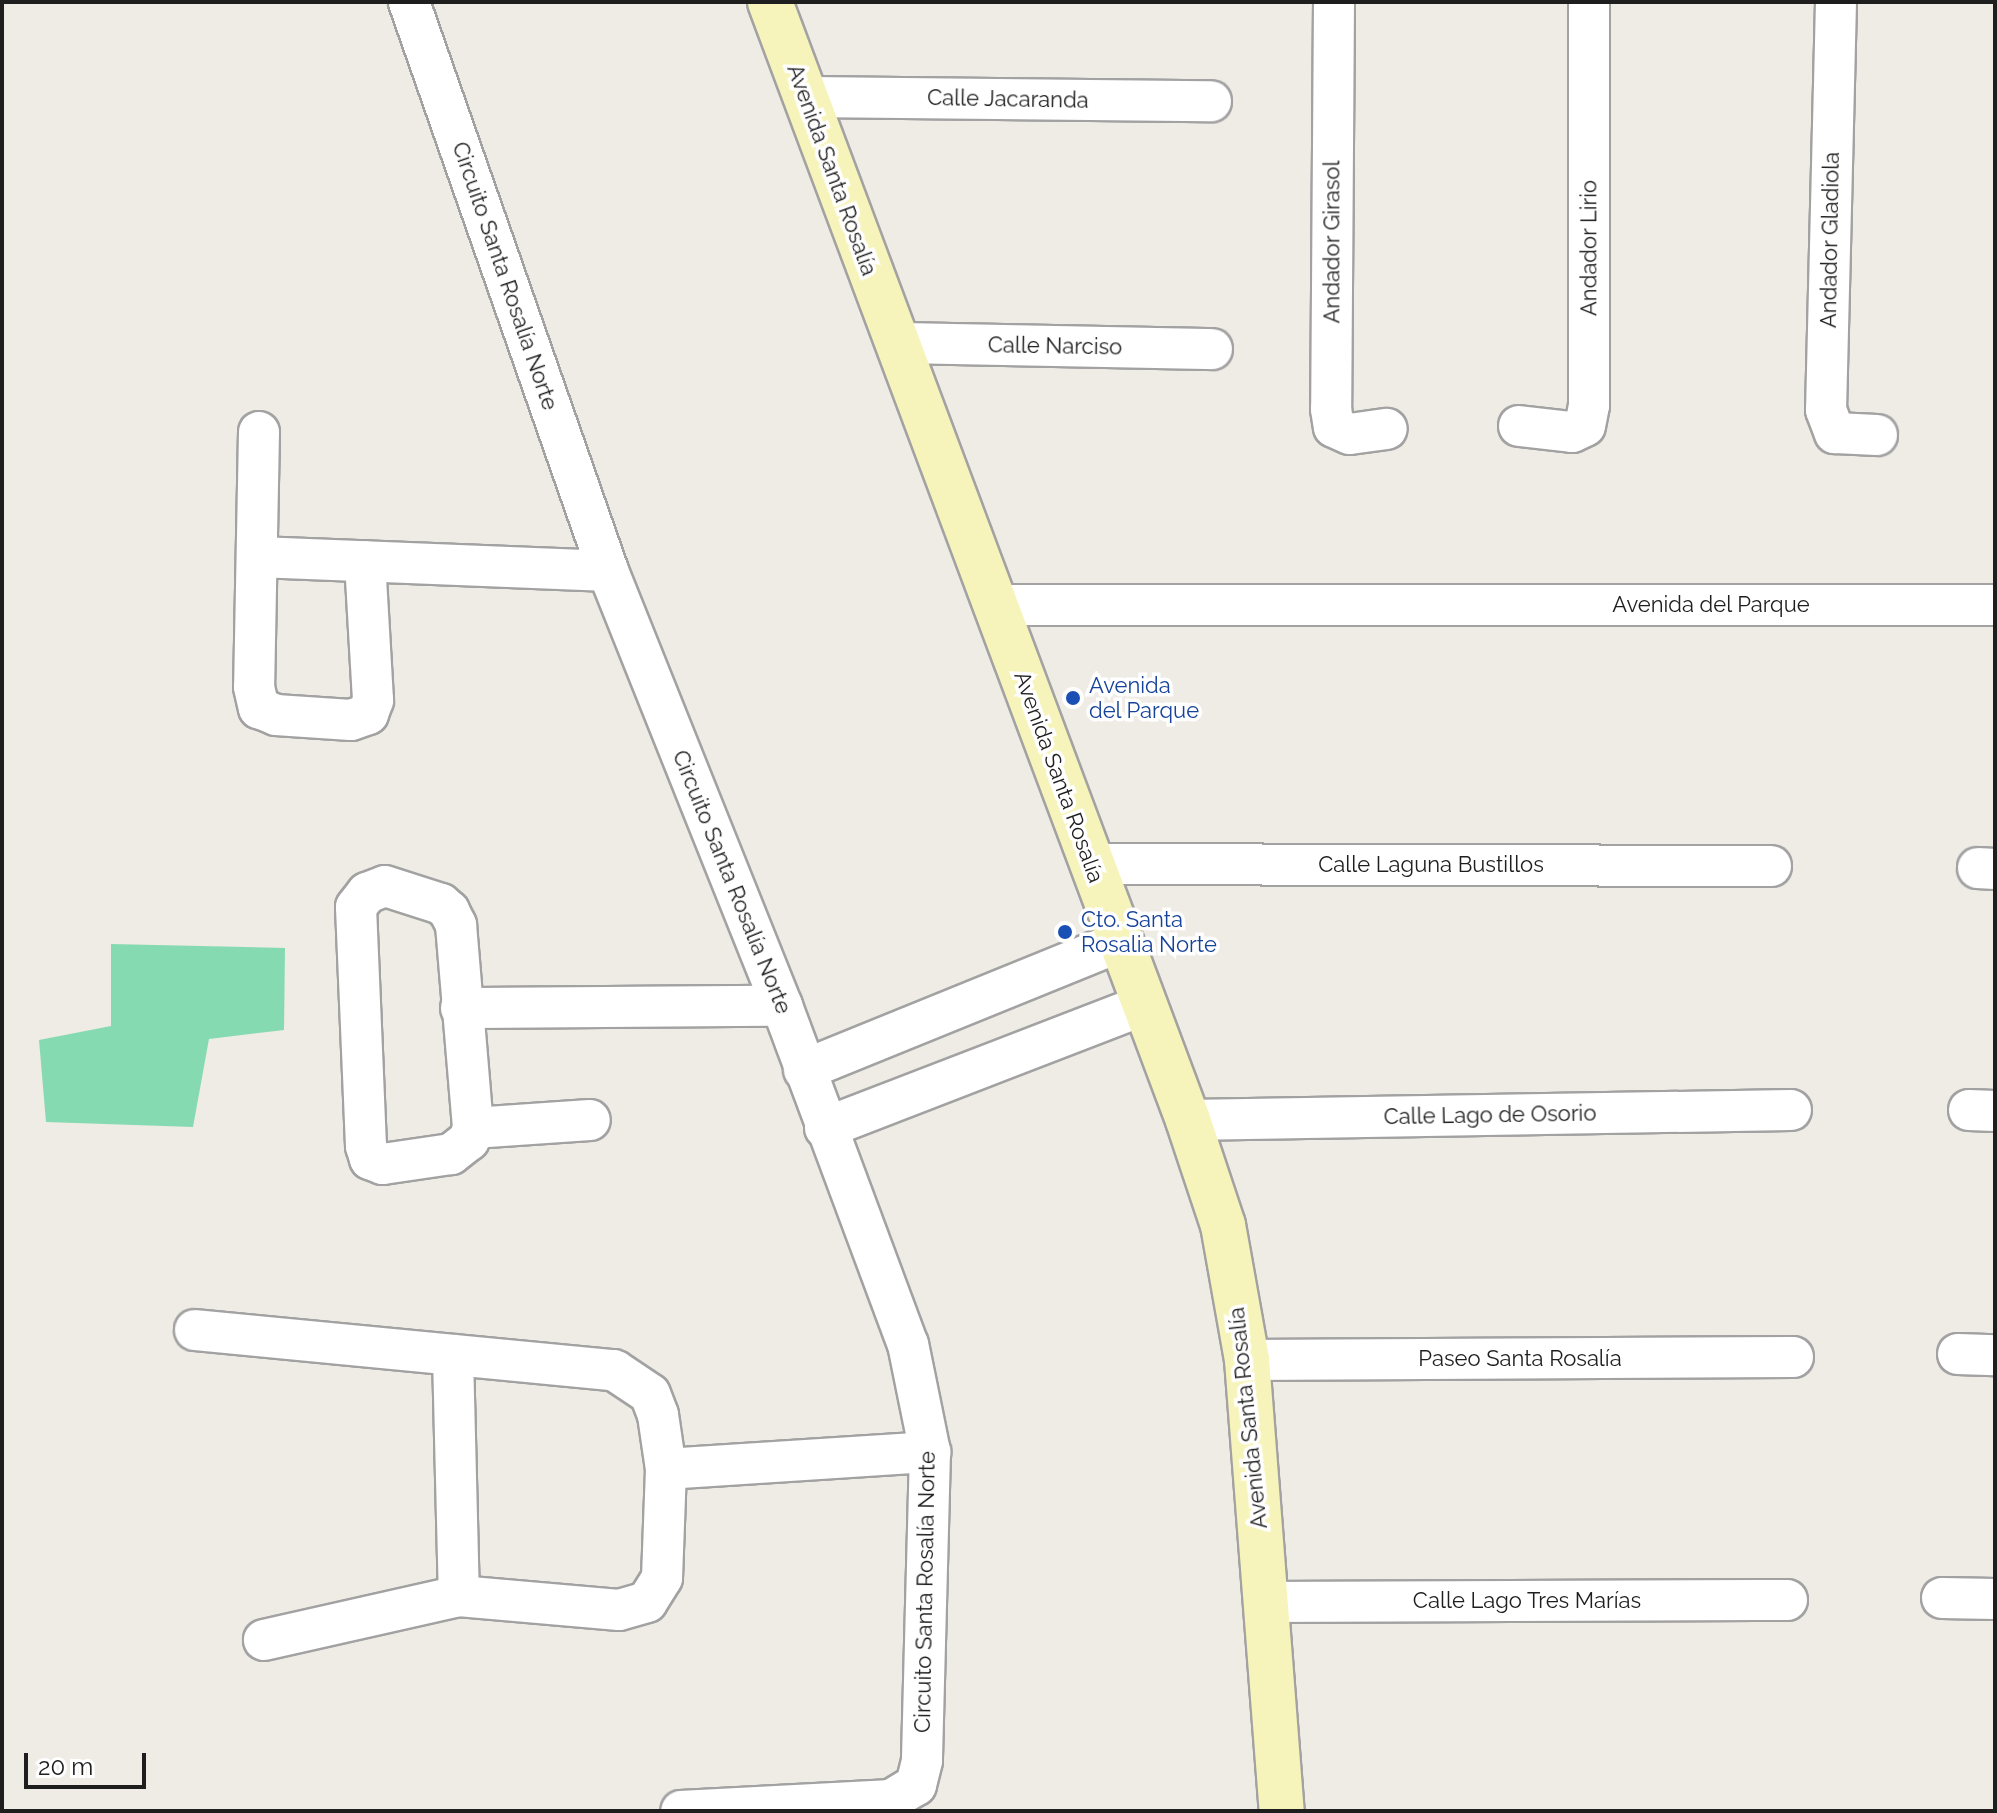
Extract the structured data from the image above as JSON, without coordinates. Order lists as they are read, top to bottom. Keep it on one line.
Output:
{"streets":{"street":["Calle Jacaranda","Avenida Santa Rosalía","Andador Gladiola","Andador Girasol","Andador Lirio","Circuito Santa Rosalía Norte","Calle Narciso","Avenida del Parque","Calle Laguna Bustillos","Calle Lago de Osorio","Paseo Santa Rosalía","Calle Lago Tres Marías"]},"crossings":[["Calle Jacaranda","Avenida Santa Rosalía"],["Avenida Santa Rosalía","Calle Narciso"],["Avenida Santa Rosalía","Avenida del Parque"],["Avenida Santa Rosalía","Calle Laguna Bustillos"],["Avenida Santa Rosalía","Calle Lago de Osorio"],["Avenida Santa Rosalía","Paseo Santa Rosalía"],["Avenida Santa Rosalía","Calle Lago Tres Marías"]],"places":["Avenida del Parque","Cto. Santa Rosalia Norte"],"scale_bar":"20 m"}
